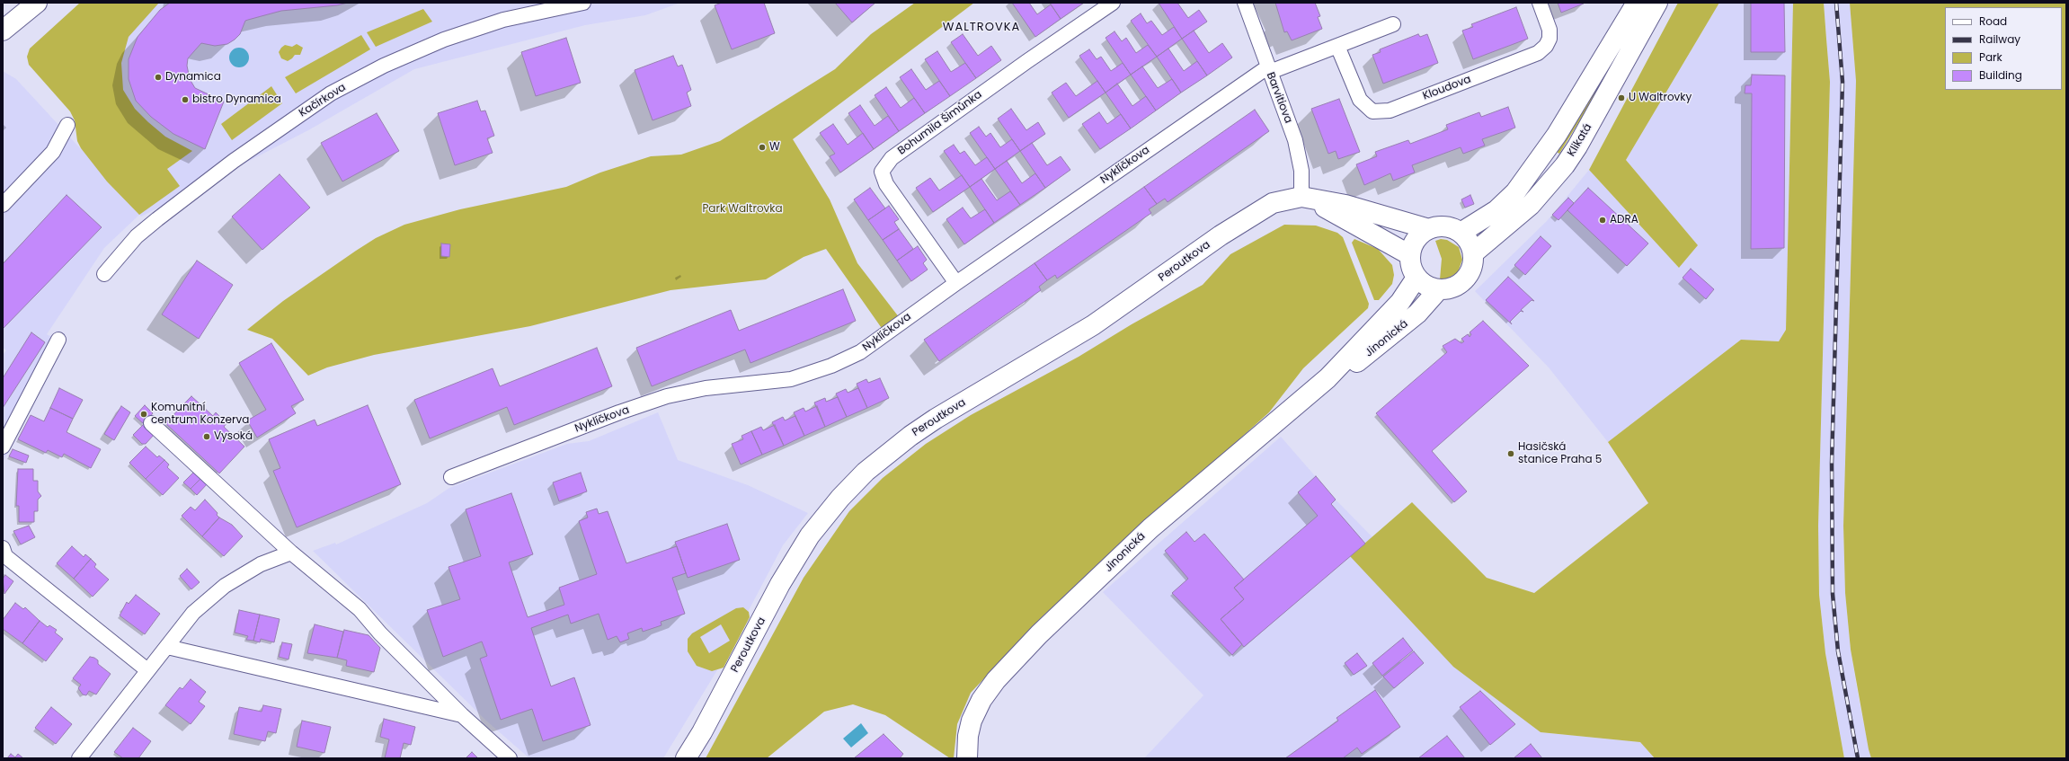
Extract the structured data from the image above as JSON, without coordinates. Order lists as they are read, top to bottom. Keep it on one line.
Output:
{"streets":{"street":["Kloudova","Barvitiova","Kačírkova","Bohumila Šimůnka","Klikatá","Nyklíčkova","Peroutkova","Jinonická"]},"crossings":[["Barvitiova","Nyklíčkova"],["Barvitiova","Peroutkova"],["Bohumila Šimůnka","Nyklíčkova"],["Klikatá","Peroutkova"],["Klikatá","Jinonická"],["Peroutkova","Jinonická"]],"districts":["WALTROVKA"],"parks":["Park Waltrovka"],"places":["Dynamica","U Waltrovky","bistro Dynamica","W","ADRA","Komunitní centrum Konzerva","Vysoká","Hasičská stanice Praha 5"],"legend":["Road","Railway","Park","Building"]}
